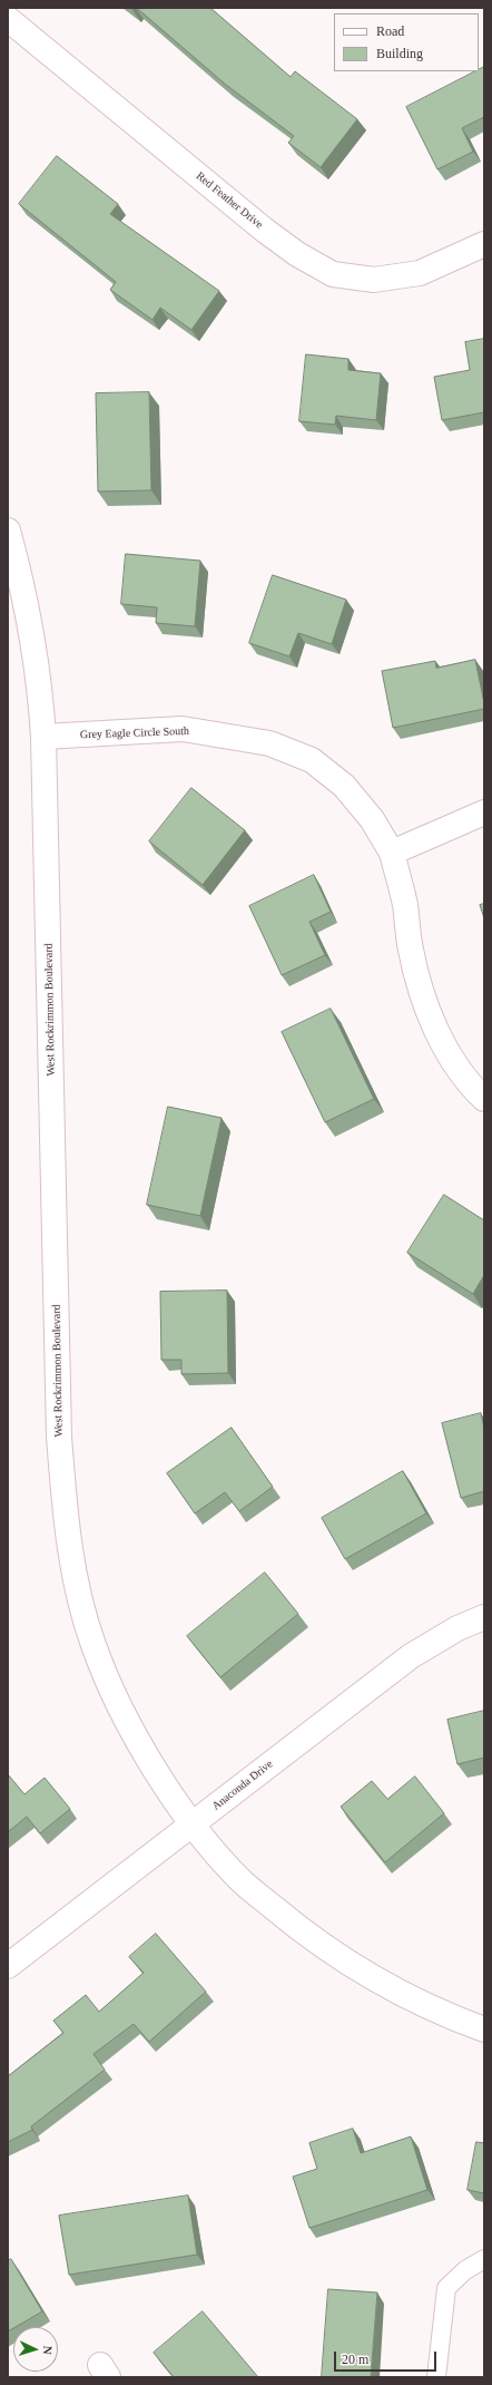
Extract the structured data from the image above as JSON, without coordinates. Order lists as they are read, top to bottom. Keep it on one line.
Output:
{"streets":{"street":["Red Feather Drive","Grey Eagle Circle South","West Rockrimmon Boulevard","Anaconda Drive"]},"crossings":[["Grey Eagle Circle South","West Rockrimmon Boulevard"],["West Rockrimmon Boulevard","Anaconda Drive"]],"legend":["Road","Building"],"scale_bar":"20 m","north":"right"}
